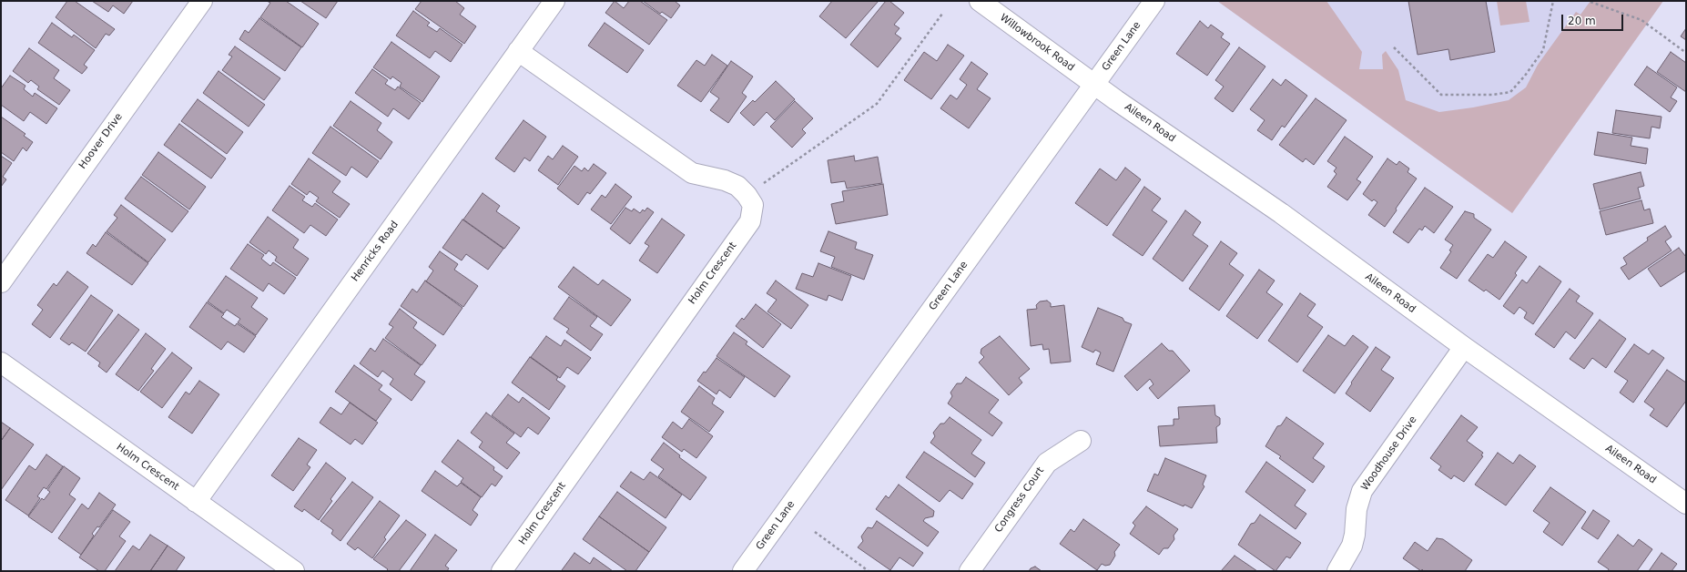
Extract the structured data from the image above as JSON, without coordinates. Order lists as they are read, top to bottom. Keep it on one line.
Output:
{"streets":{"street":["Willowbrook Road","Green Lane","Aileen Road","Hoover Drive","Henricks Road","Holm Crescent","Woodhouse Drive","Congress Court"]},"crossings":[["Willowbrook Road","Green Lane"],["Willowbrook Road","Aileen Road"],["Green Lane","Aileen Road"],["Aileen Road","Woodhouse Drive"],["Henricks Road","Holm Crescent"]],"scale_bar":"20 m"}
